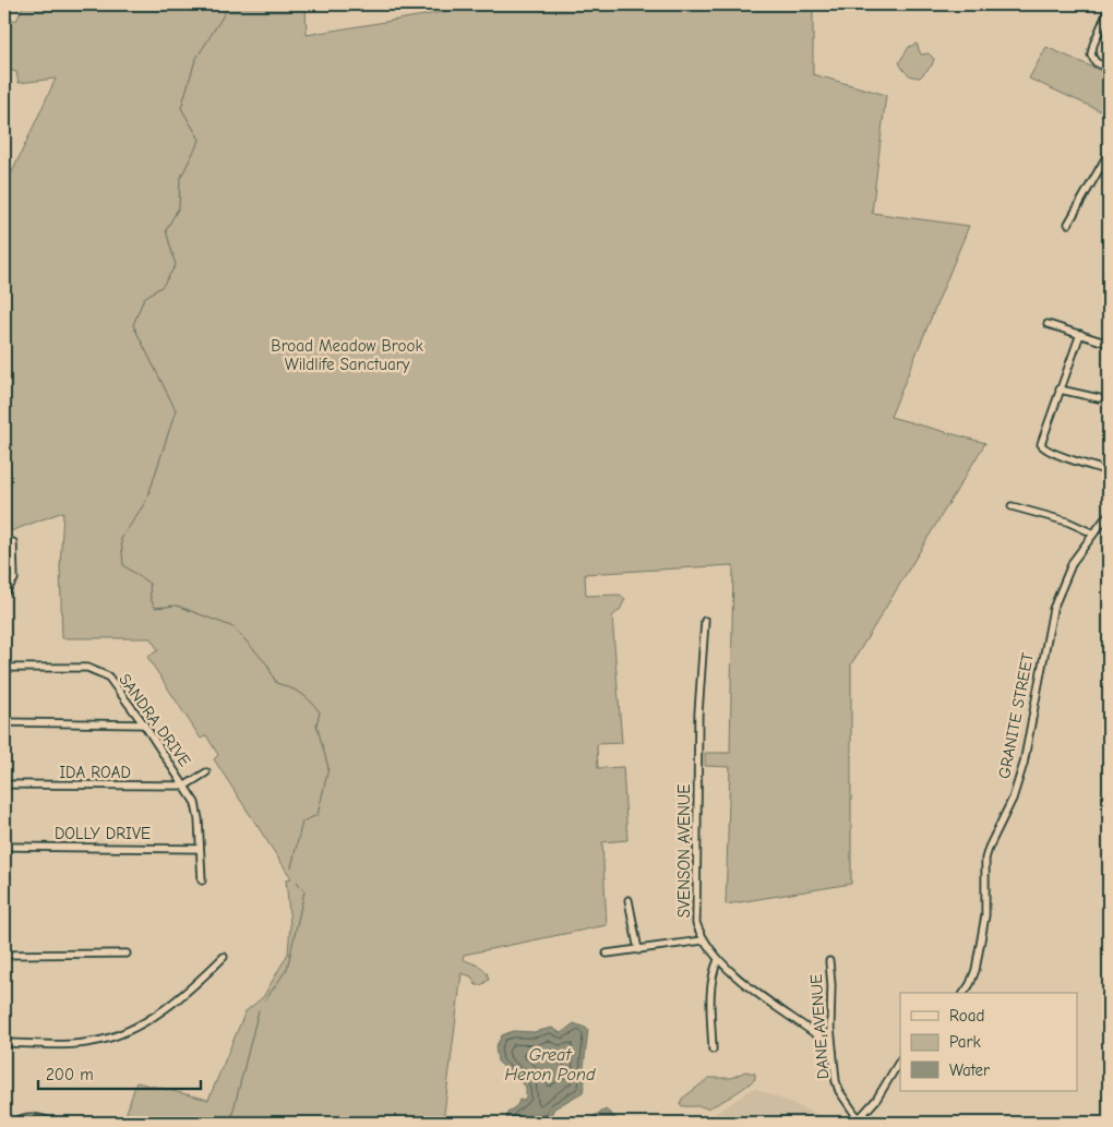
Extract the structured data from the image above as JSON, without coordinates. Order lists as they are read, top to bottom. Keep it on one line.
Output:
{"streets":{"street":["GRANITE STREET","SANDRA DRIVE","IDA ROAD","DOLLY DRIVE","SVENSON AVENUE","DANE AVENUE"]},"crossings":[["SANDRA DRIVE","IDA ROAD"],["SANDRA DRIVE","DOLLY DRIVE"],["SVENSON AVENUE","DANE AVENUE"]],"water":["Great Heron Pond"],"parks":["Broad Meadow Brook Wildlife Sanctuary"],"legend":["Road","Park","Water"],"scale_bar":"200 m"}
